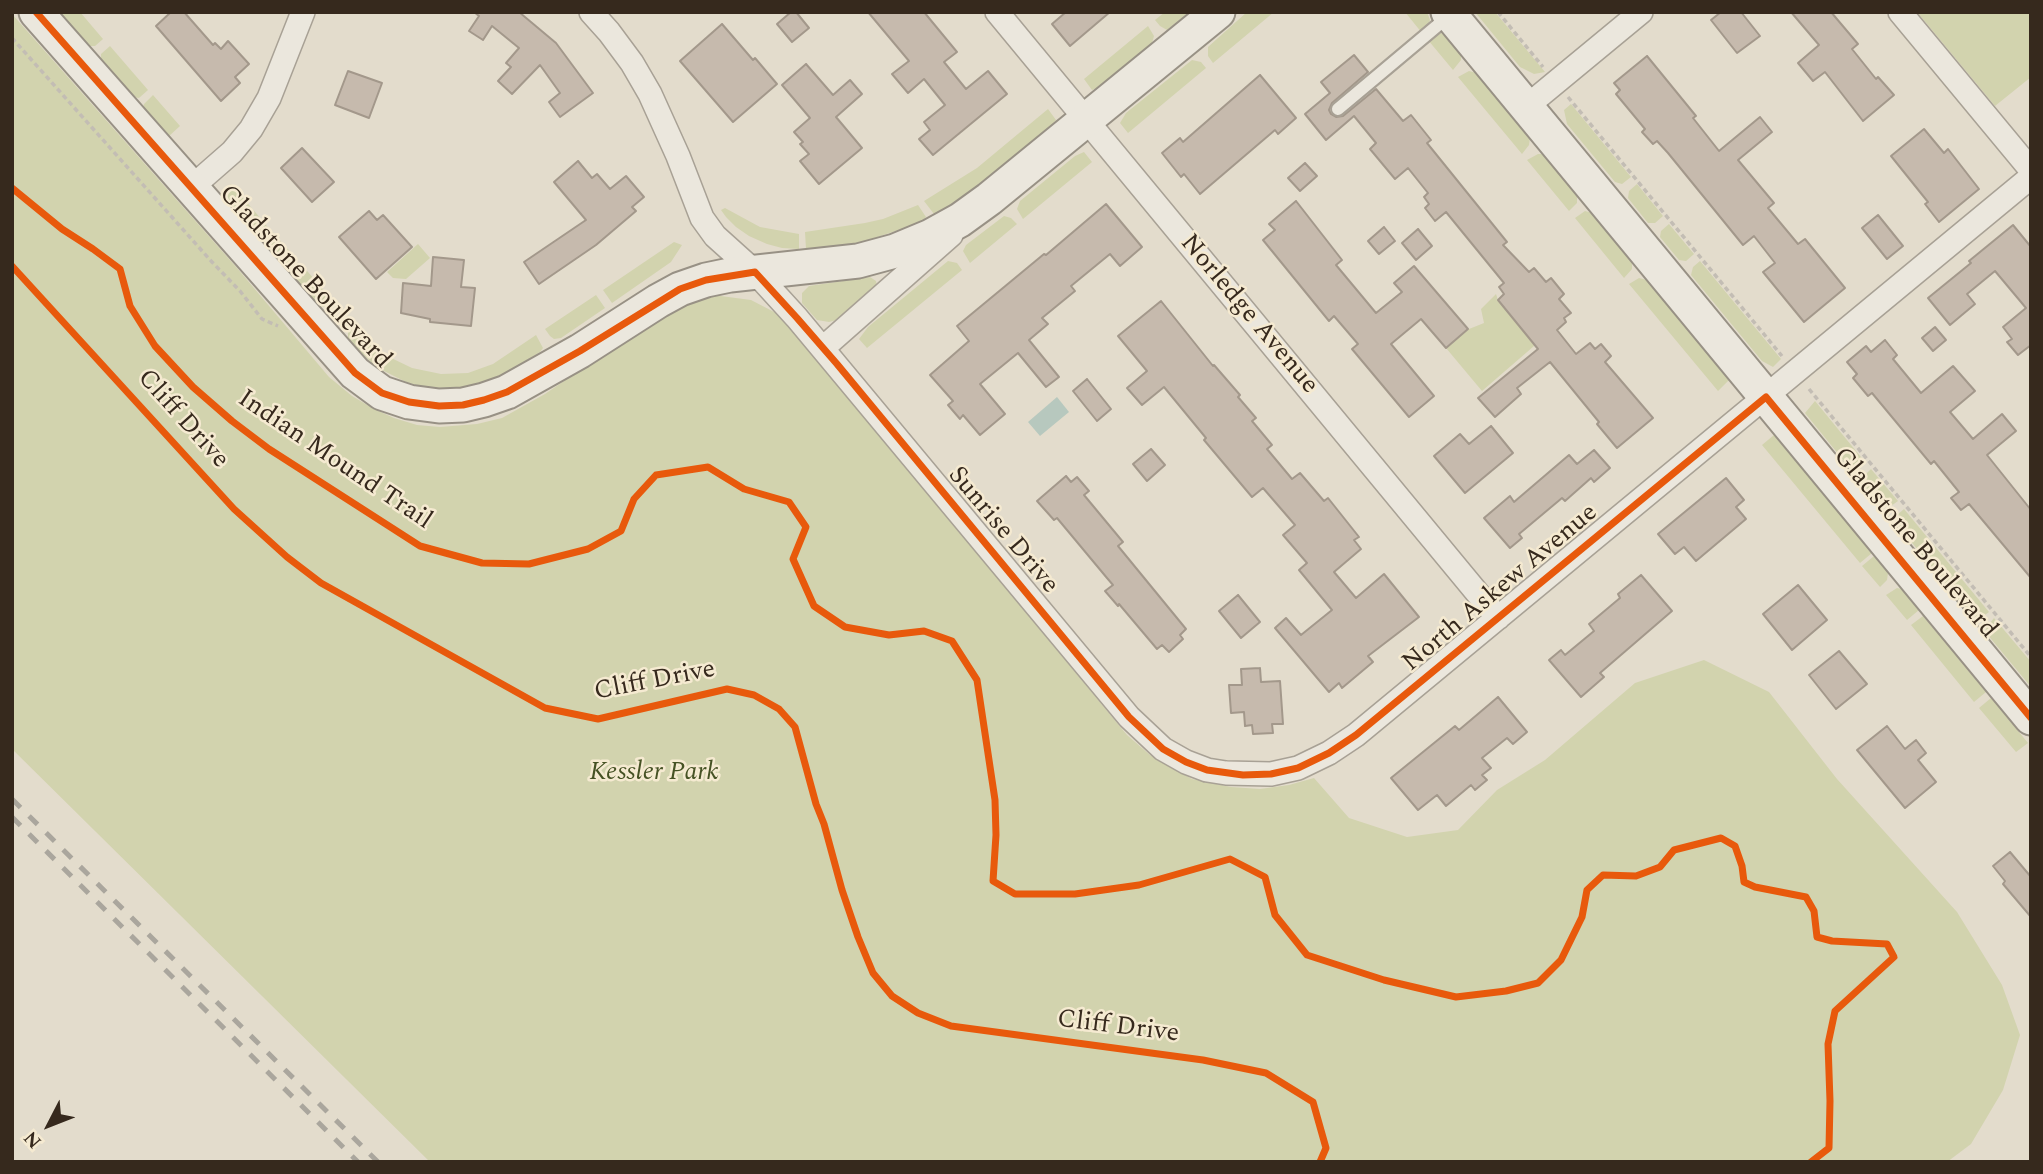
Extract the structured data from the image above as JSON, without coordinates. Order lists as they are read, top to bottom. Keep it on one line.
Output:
{"streets":{"street":["Gladstone Boulevard","Norledge Avenue","Sunrise Drive","North Askew Avenue"],"cycle path":["Cliff Drive"]},"crossings":[["Gladstone Boulevard","Norledge Avenue"],["Gladstone Boulevard","Sunrise Drive"],["Gladstone Boulevard","North Askew Avenue"],["Norledge Avenue","North Askew Avenue"],["Sunrise Drive","North Askew Avenue"]],"parks":["Kessler Park"],"north":"bottom left"}
